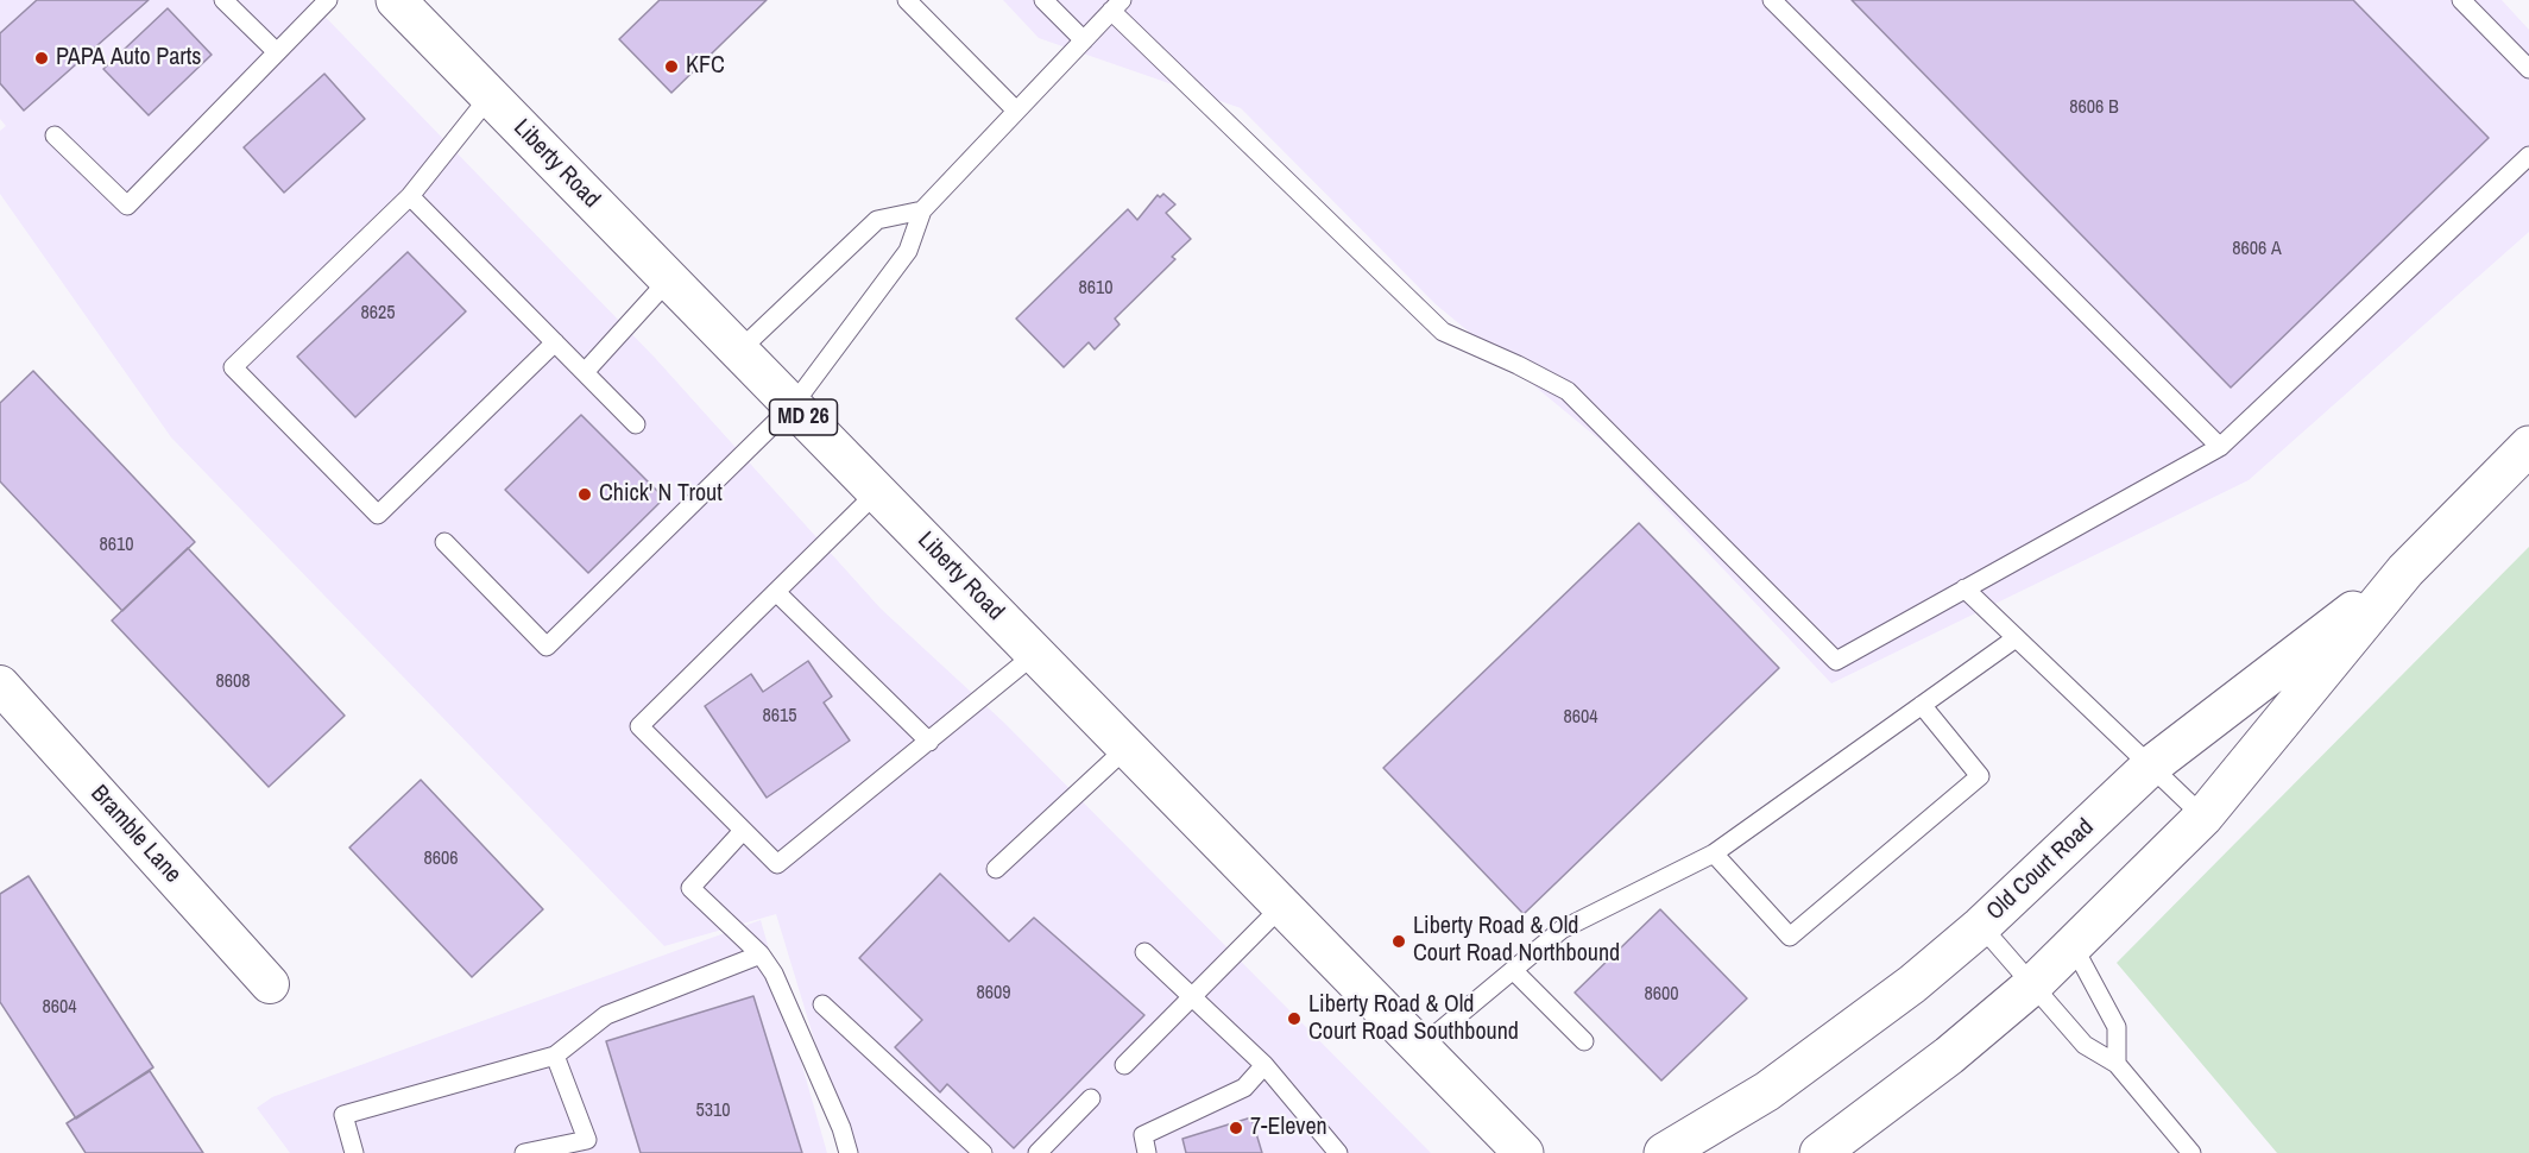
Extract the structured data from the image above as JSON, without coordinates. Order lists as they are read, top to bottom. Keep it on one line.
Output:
{"streets":{"main road":["Liberty Road","MD 26","Old Court Road"],"street":["Bramble Lane"]},"places":["PAPA Auto Parts","KFC","Chick' N Trout","Liberty Road & Old Court Road Northbound","Liberty Road & Old Court Road Southbound","7-Eleven"],"house_numbers":["8606 B","8606 A","8610","8625","8610","8608","8615","8604","8606","8609","8600","8604","5310"]}
